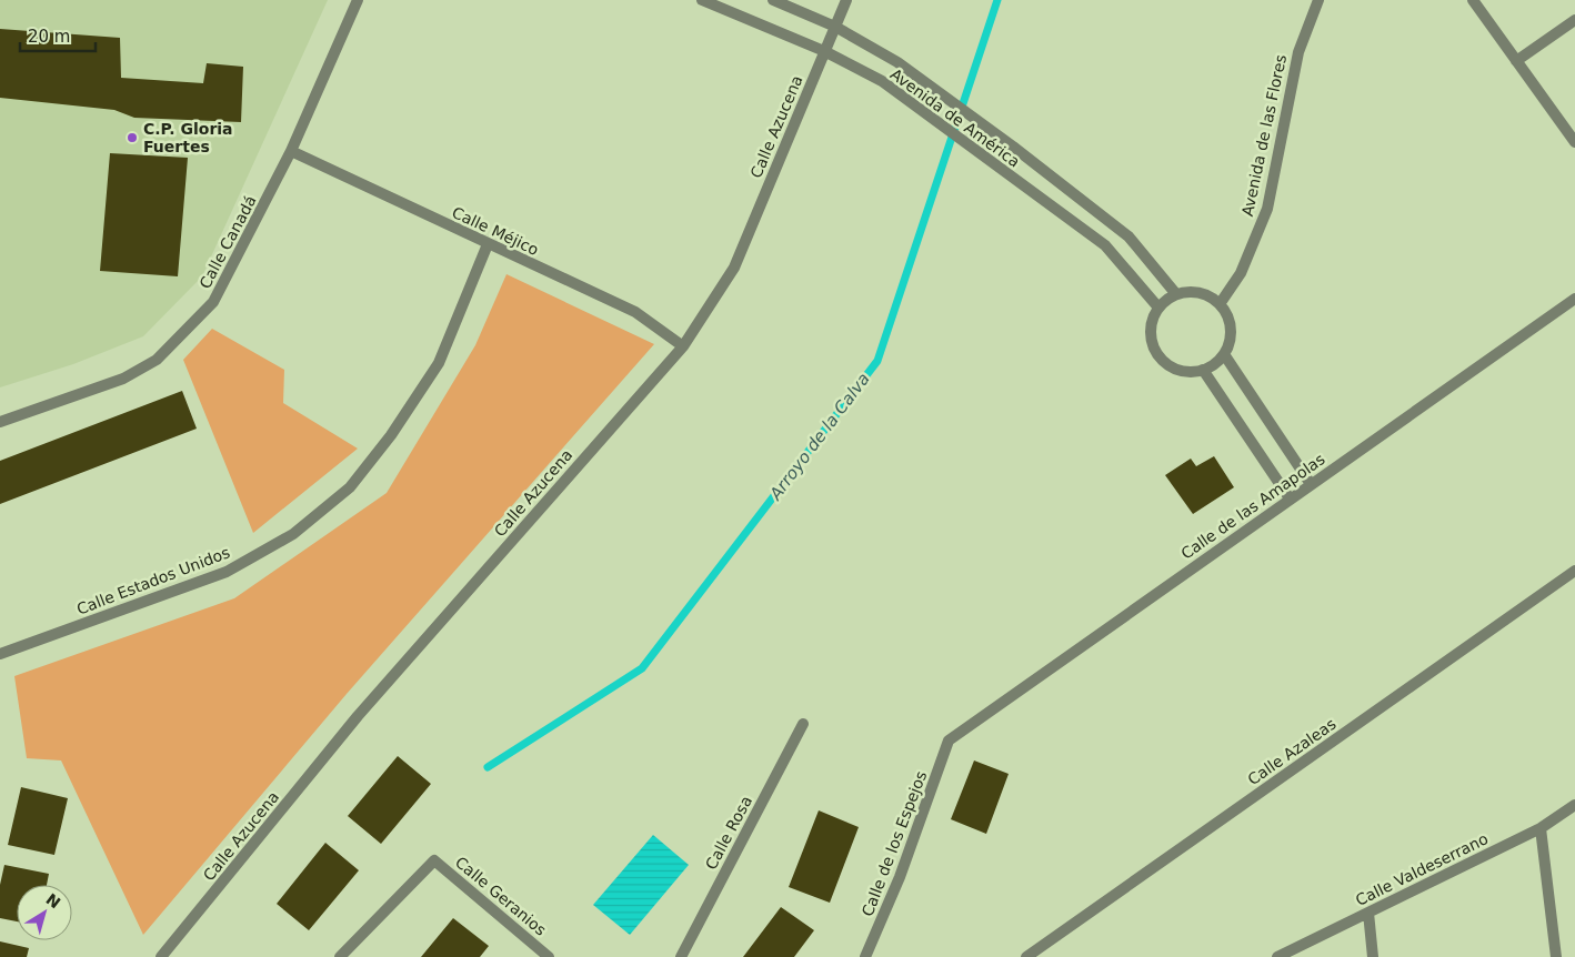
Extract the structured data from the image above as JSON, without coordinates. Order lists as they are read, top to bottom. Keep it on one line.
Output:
{"streets":{"street":["Avenida de América","Calle Azucena","Avenida de las Flores","Calle Méjico","Calle Canadá","Calle de las Amapolas","Calle Estados Unidos","Calle Azaleas","Calle Rosa","Calle de los Espejos","Calle Valdeserrano","Calle Geranios"]},"crossings":[["Avenida de América","Calle Azucena"],["Avenida de América","Avenida de las Flores"],["Calle Azucena","Calle Méjico"],["Calle Méjico","Calle Canadá"],["Calle Méjico","Calle Estados Unidos"],["Calle de las Amapolas","Calle de los Espejos"]],"water":["Arroyo de la Calva"],"places":["C.P. Gloria Fuertes"],"scale_bar":"20 m","north":"top right"}
